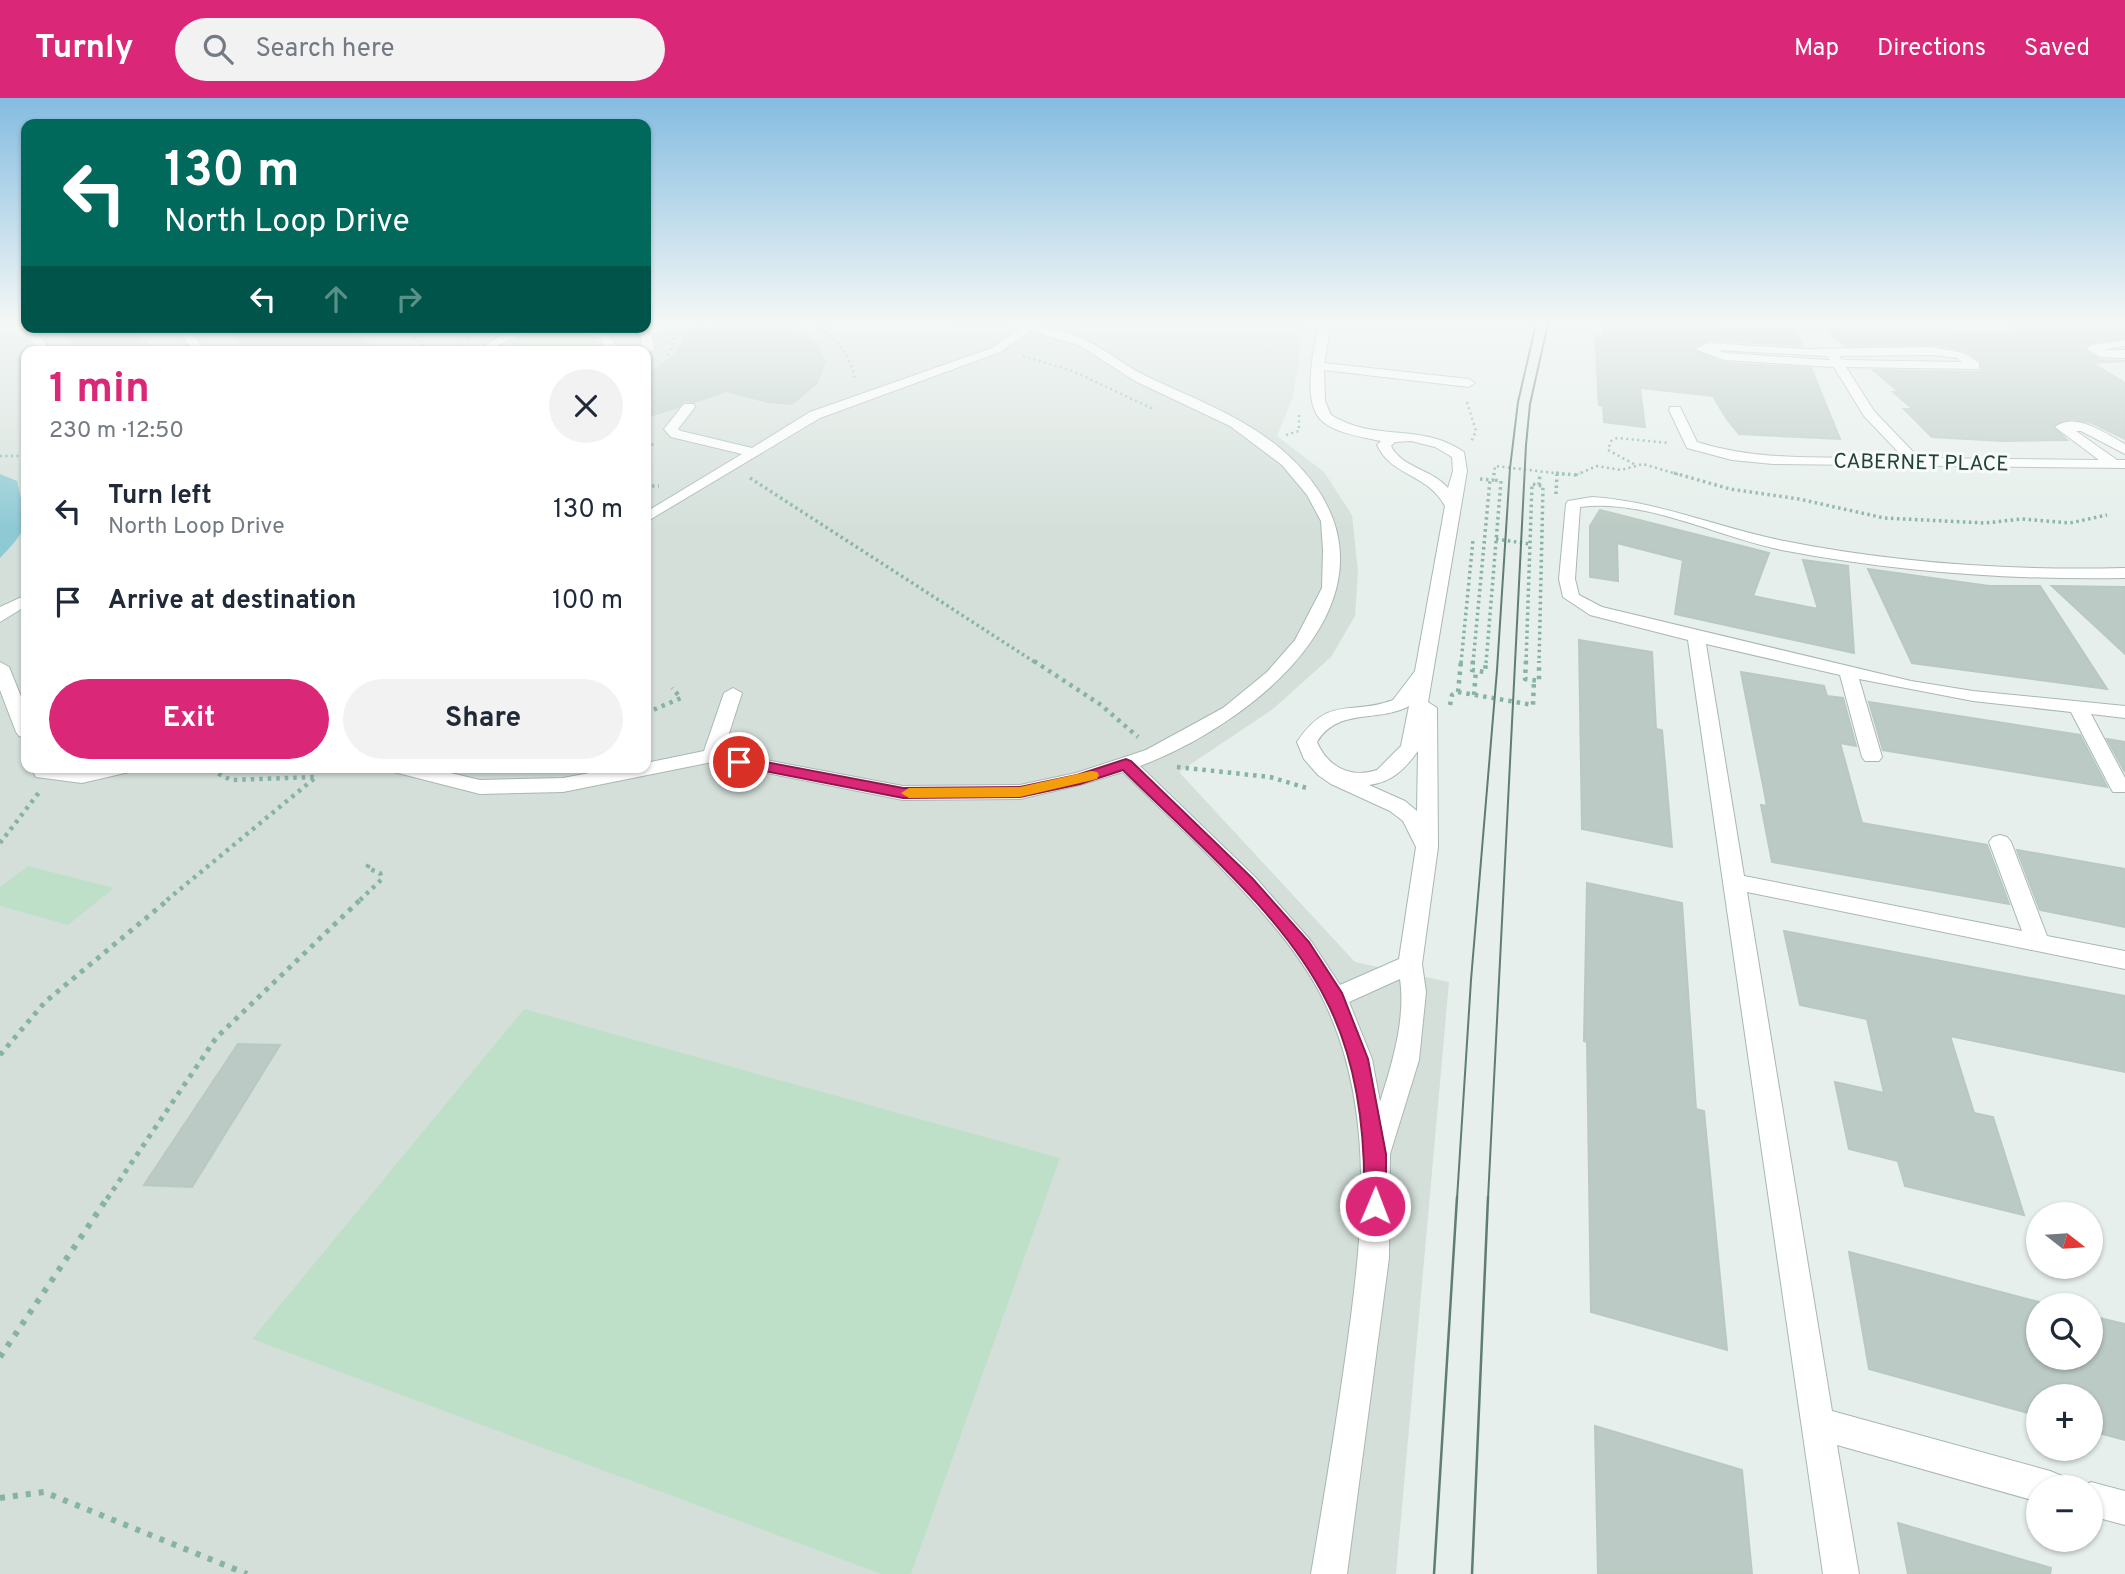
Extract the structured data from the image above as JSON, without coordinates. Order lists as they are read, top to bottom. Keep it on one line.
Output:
{"streets":{"street":["CABERNET PLACE"]},"north":"right","page":{"header":"Turnly","search":"Search here","nav":["Map","Directions","Saved"],"turn":["130 m","North Loop Drive"],"heading":["1 min","230 m · 12:50"],"list":[{"name":"Turn left","note":"North Loop Drive","value":"130 m"},{"name":"Arrive at destination","value":"100 m"}],"buttons":["Exit","Share"],"map_buttons":["+","−"]}}
